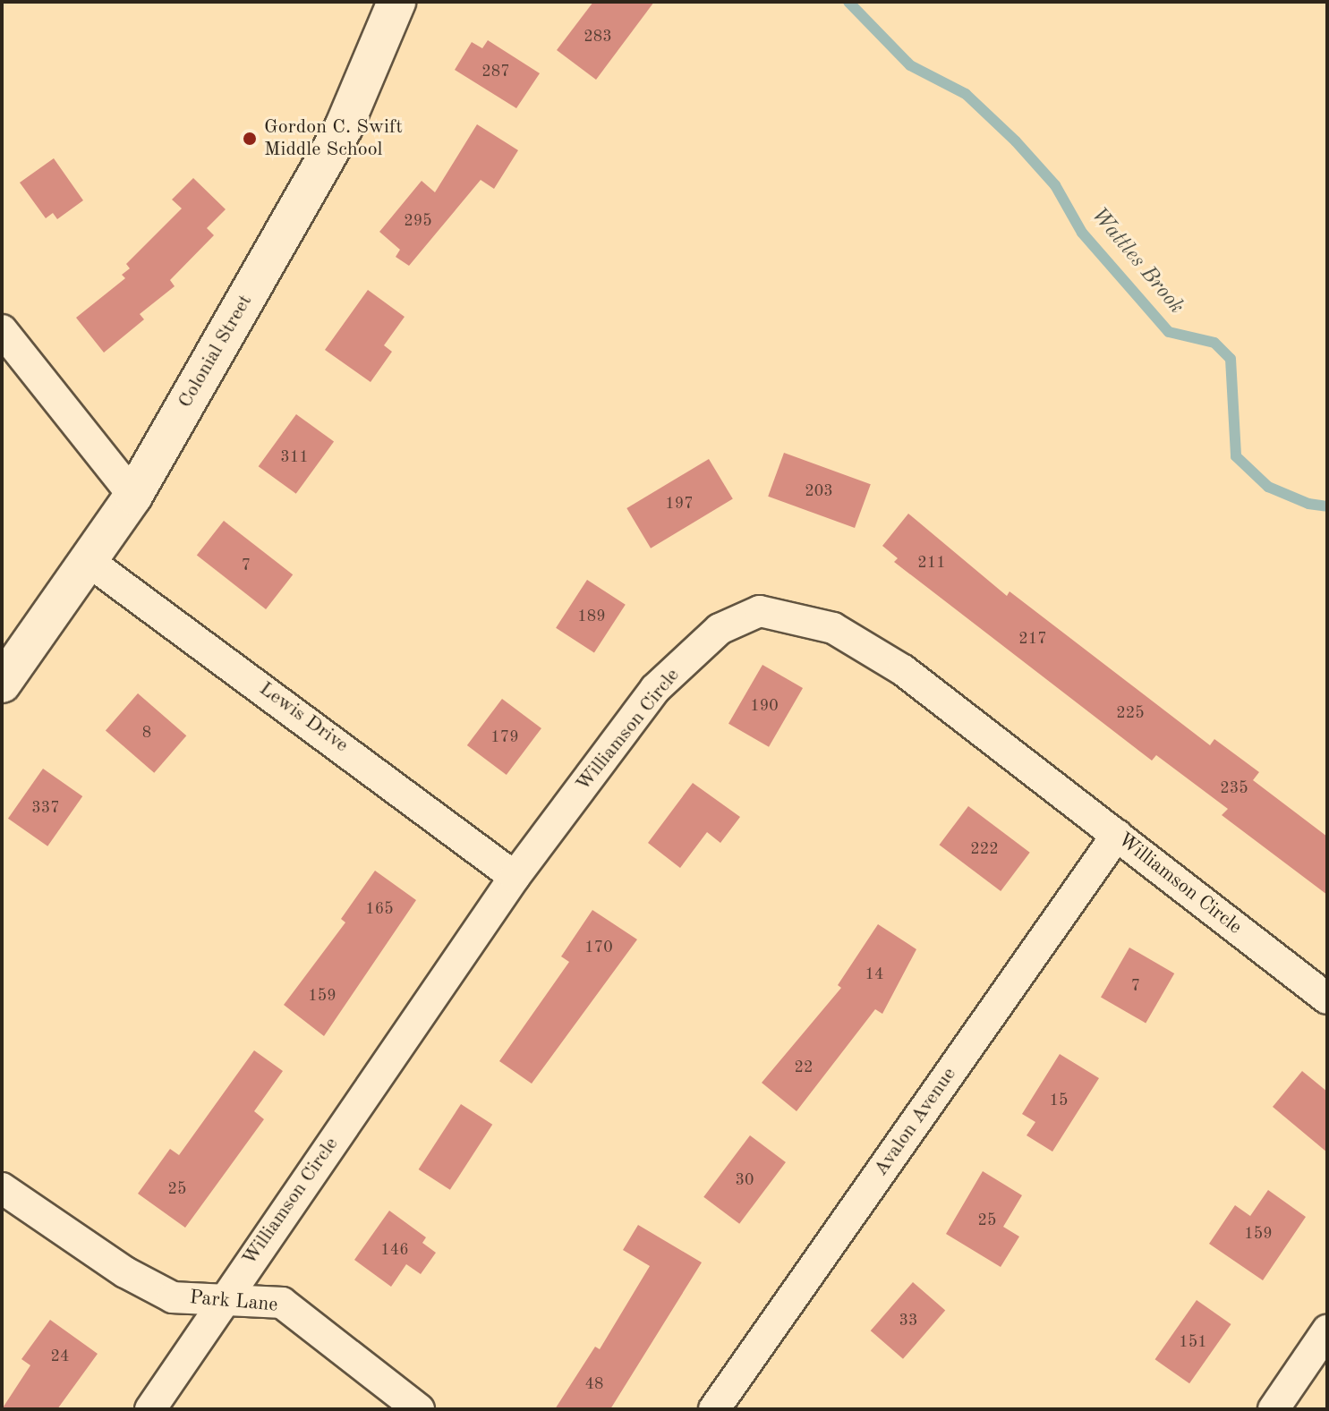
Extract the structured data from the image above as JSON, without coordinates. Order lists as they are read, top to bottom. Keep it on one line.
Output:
{"streets":{"street":["Colonial Street","Lewis Drive","Williamson Circle","Avalon Avenue","Park Lane"]},"crossings":[["Colonial Street","Lewis Drive"],["Lewis Drive","Williamson Circle"],["Williamson Circle","Avalon Avenue"],["Williamson Circle","Park Lane"]],"water":["Wattles Brook"],"places":["Gordon C. Swift Middle School"],"house_numbers":["283","287","295","311","203","197","211","7","189","217","190","225","8","179","235","337","222","165","170","14","7","159","22","15","30","25","25","159","146","33","151","24","48"]}
